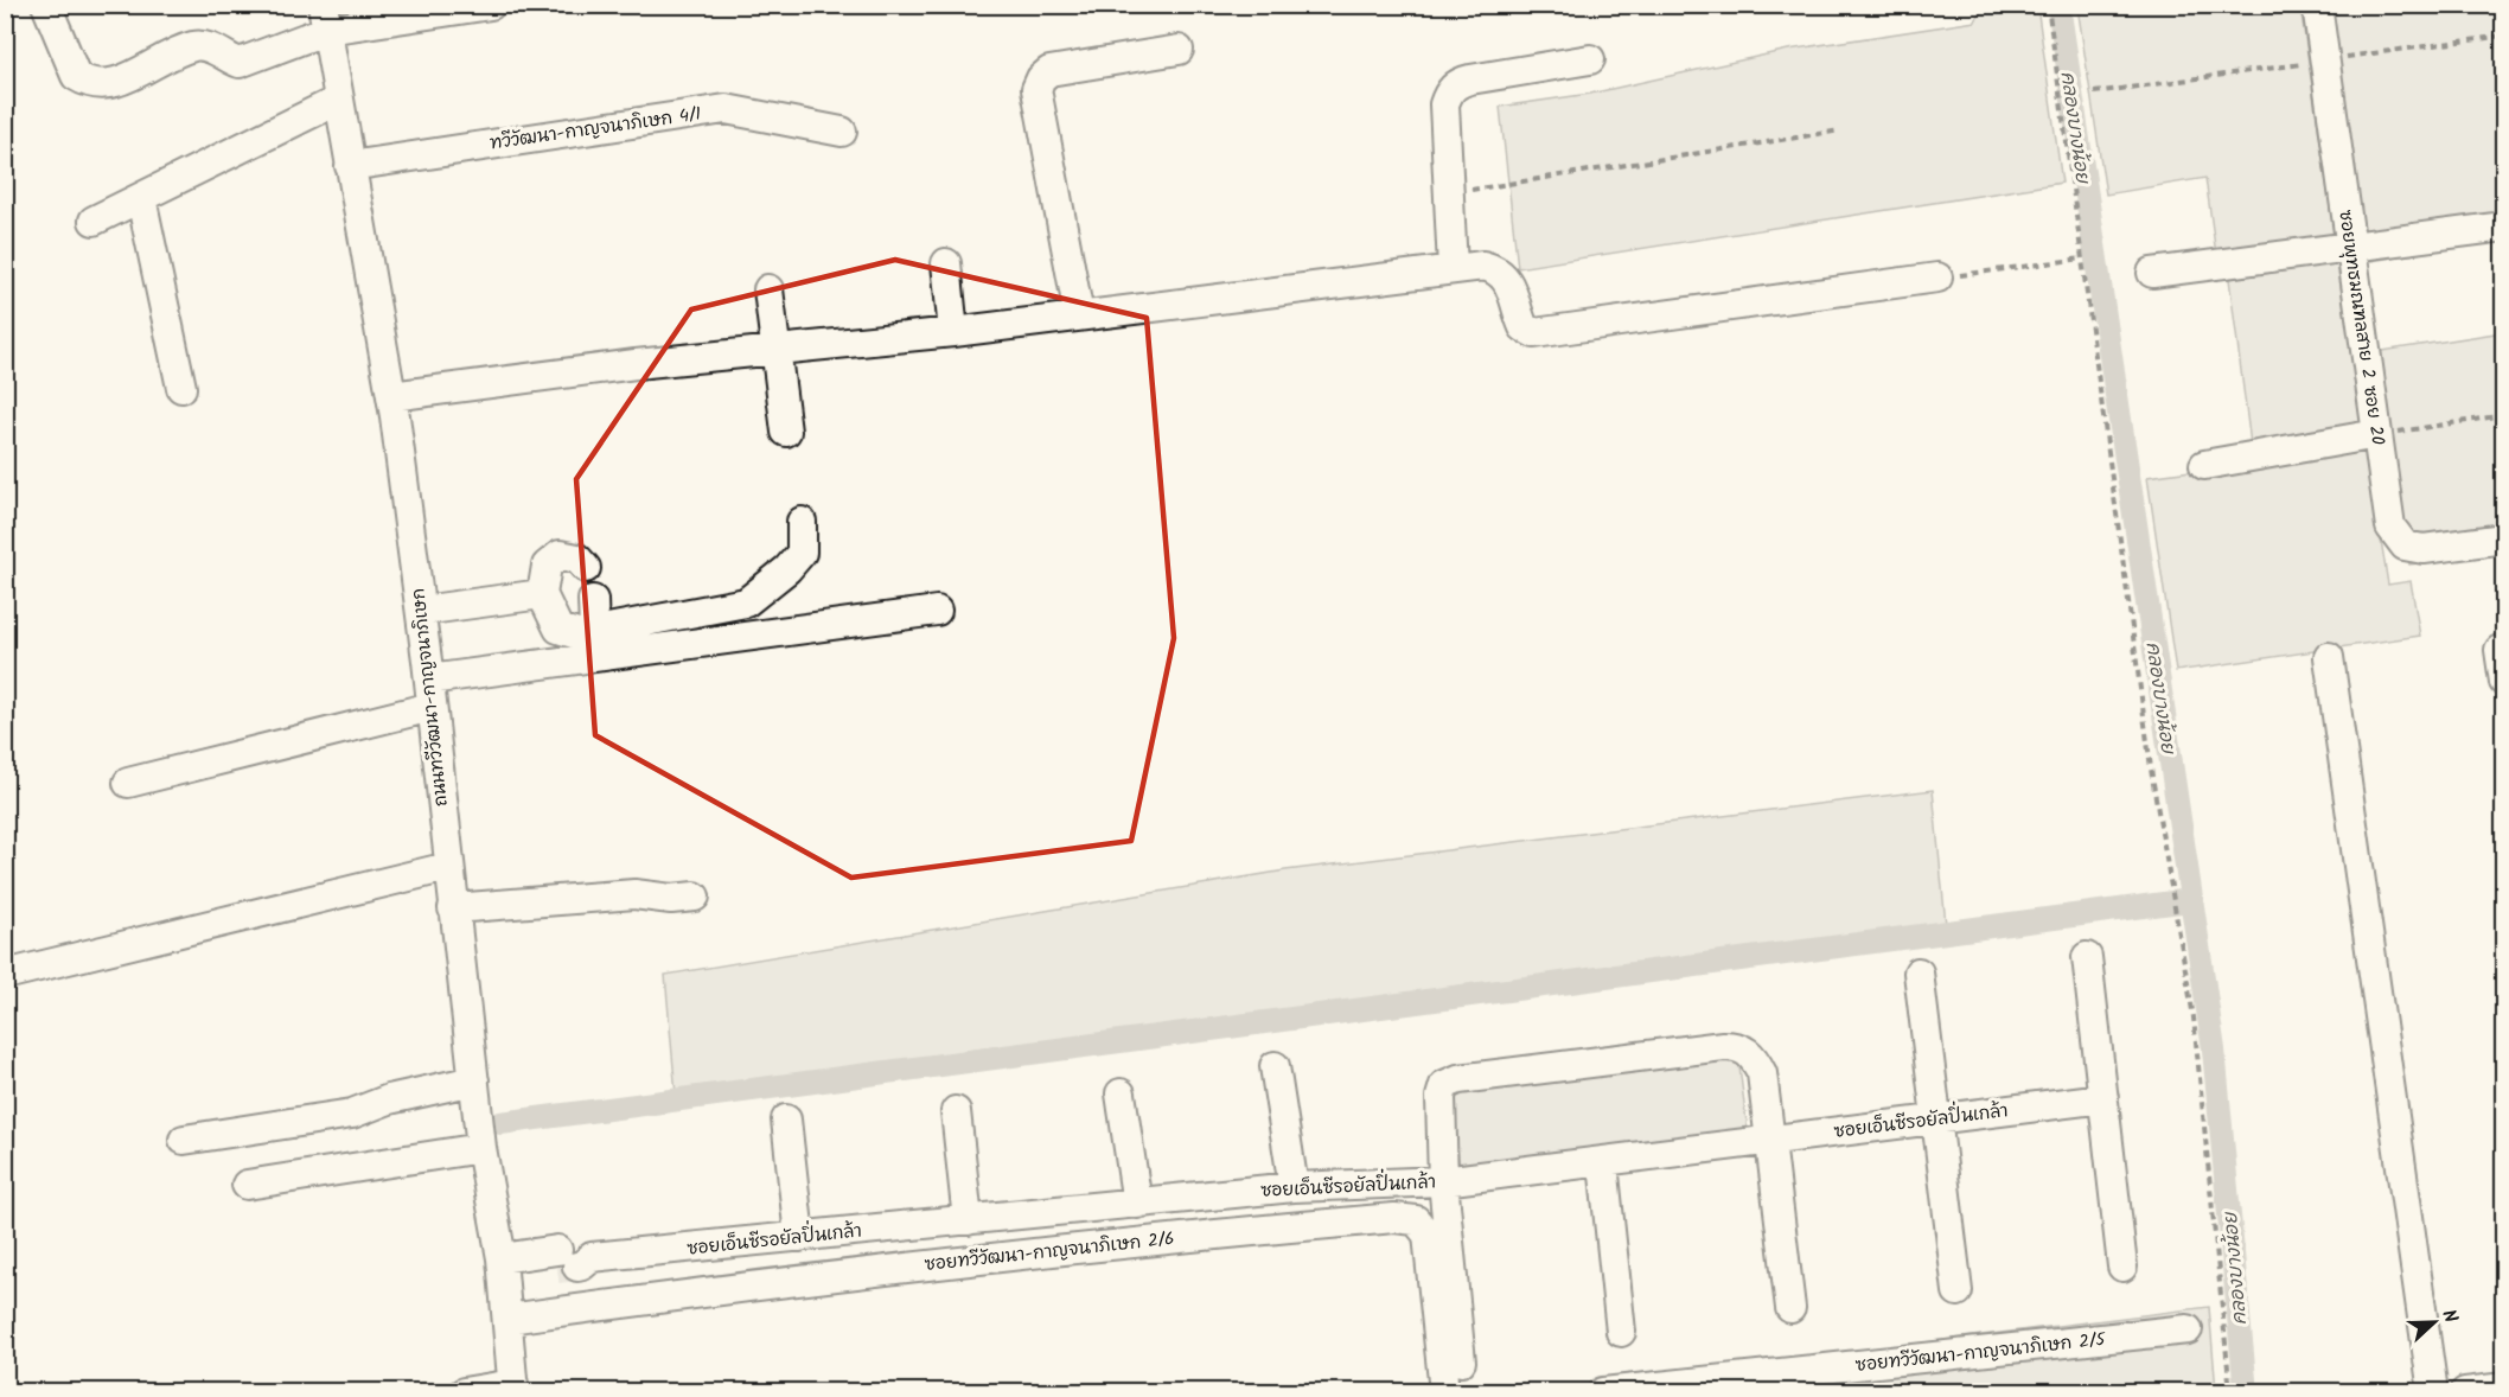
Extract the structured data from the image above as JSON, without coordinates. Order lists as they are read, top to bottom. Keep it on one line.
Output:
{"streets":{"street":["ทวีวัฒนา-กาญจนาภิเษก 4/1","ซอยพุทธมณฑลสาย 2 ซอย 20","ถนนทวีวัฒนา-กาญจนาภิเษก","ซอยเอ็นซีรอยัลปิ่นเกล้า","ซอยทวีวัฒนา-กาญจนาภิเษก 2/6","ซอยทวีวัฒนา-กาญจนาภิเษก 2/5"]},"crossings":[["ทวีวัฒนา-กาญจนาภิเษก 4/1","ถนนทวีวัฒนา-กาญจนาภิเษก"],["ถนนทวีวัฒนา-กาญจนาภิเษก","ซอยเอ็นซีรอยัลปิ่นเกล้า"],["ถนนทวีวัฒนา-กาญจนาภิเษก","ซอยทวีวัฒนา-กาญจนาภิเษก 2/6"]],"water":["คลองบางน้อย"],"north":"right"}
